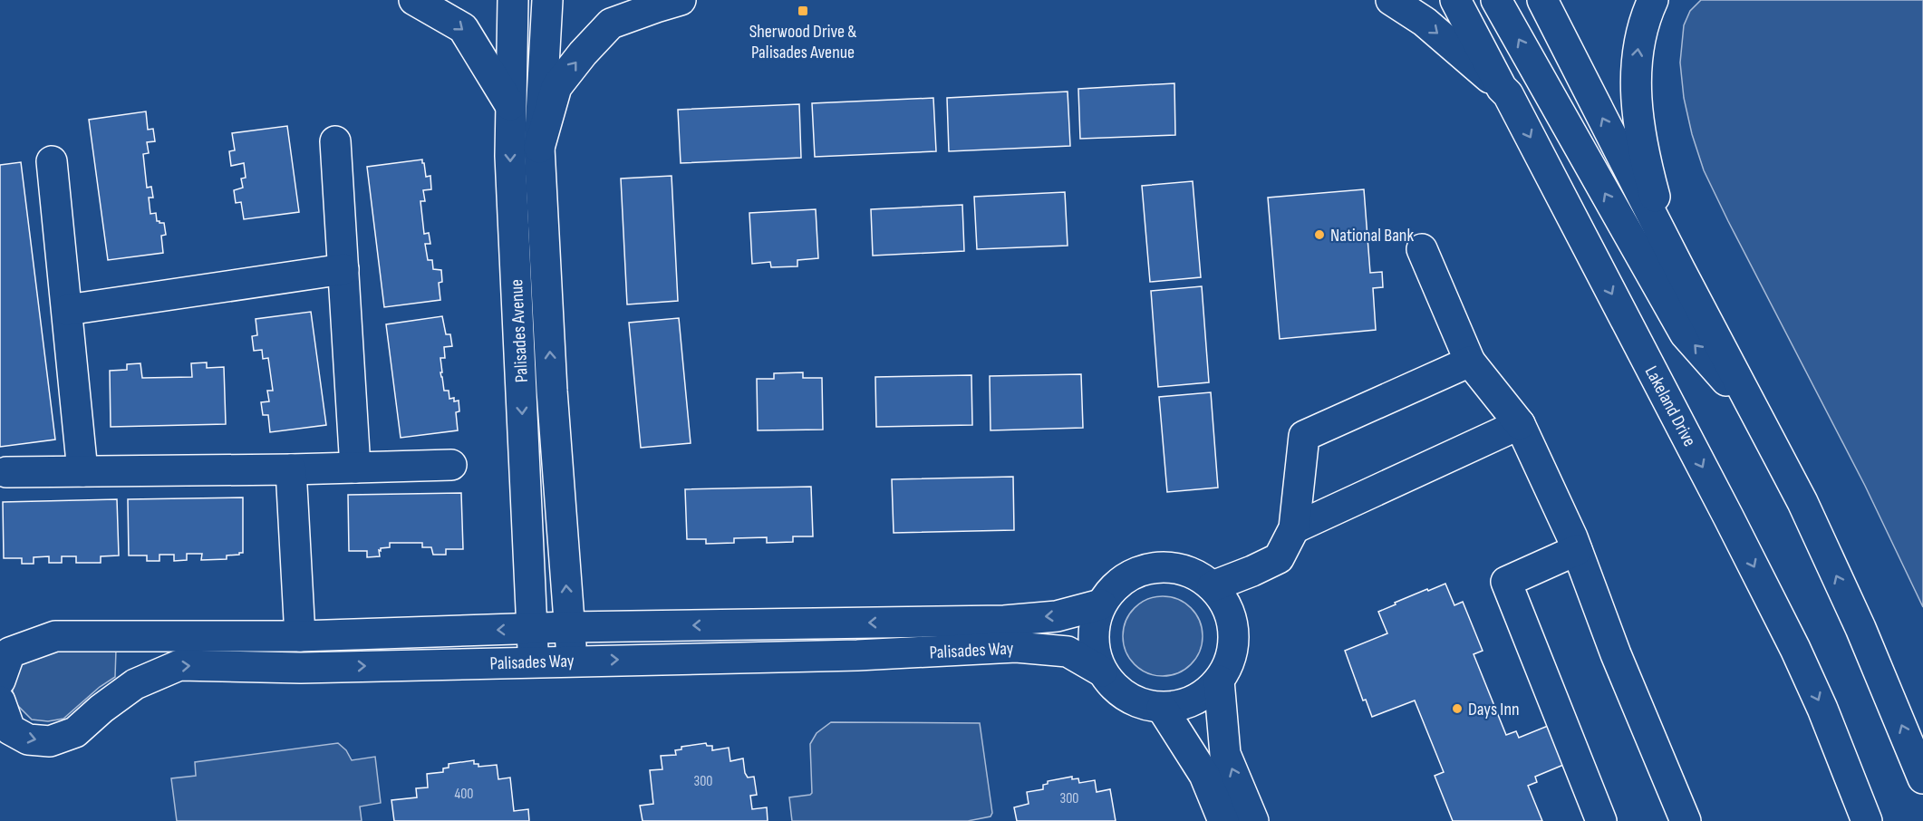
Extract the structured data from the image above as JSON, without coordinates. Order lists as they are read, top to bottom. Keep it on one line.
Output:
{"streets":{"street":["Palisades Avenue","Lakeland Drive","Palisades Way"]},"crossings":[["Palisades Avenue","Palisades Way"]],"places":{"transit":["Sherwood Drive & Palisades Avenue"],"other":["National Bank","Days Inn"]},"house_numbers":["300","400","300"]}
